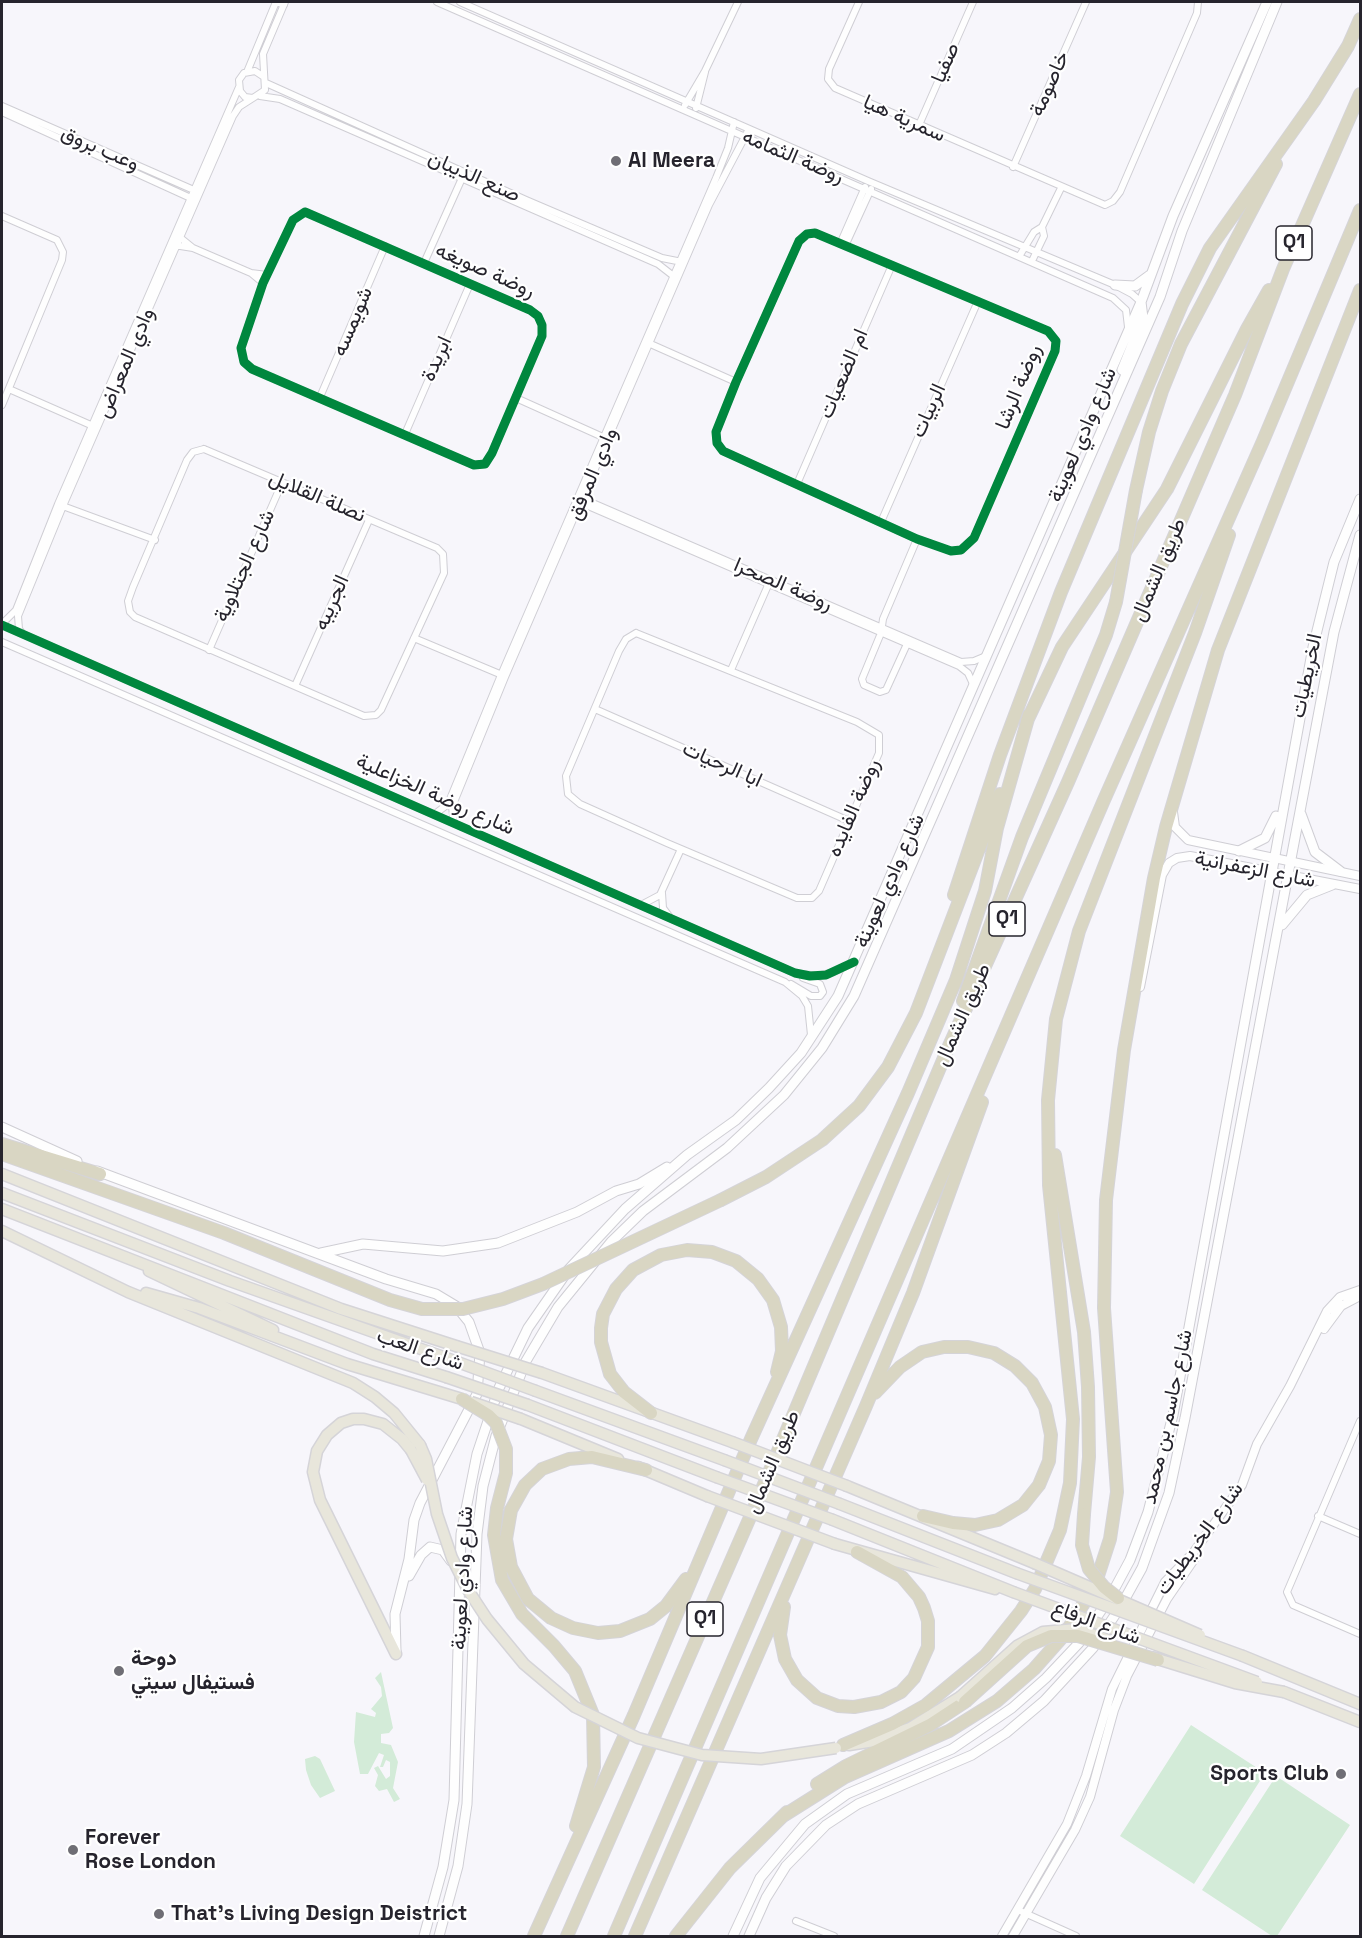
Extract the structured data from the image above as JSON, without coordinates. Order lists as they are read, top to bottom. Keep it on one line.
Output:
{"streets":{"highway":["Q1","طريق الشمال"],"main road":["شارع وادي لعوينة","الخريطيات","شارع العب","شارع جاسم بن محمد","شارع الرفاع"],"street":["صفيا","خاصومة","سمرية هيا","وعب بروق","روضة الثمامه","صنع الذيبان","روضة صويغه","شويمسه","ابريدة","وادي المعراض","ام الضعيات","روضة الرشا","الربيات","وادي المرفق","نصلة القلايل","شارع الجتلاوية","روضة الصحرا","الجريبه","ابا الرحيات","شارع روضة الخزاعلية","روضة الفايده","شارع الزعفرانية","شارع الخريطيات"]},"crossings":[["صفيا","سمرية هيا"],["خاصومة","سمرية هيا"],["وعب بروق","وادي المعراض"],["روضة الثمامه","شارع وادي لعوينة"],["روضة الثمامه","وادي المرفق"],["صنع الذيبان","روضة صويغه"],["صنع الذيبان","وادي المعراض"],["صنع الذيبان","وادي المرفق"],["روضة صويغه","شويمسه"],["روضة صويغه","ابريدة"],["وادي المعراض","شارع روضة الخزاعلية"],["ام الضعيات","روضة الرشا"],["روضة الرشا","الربيات"],["شارع وادي لعوينة","روضة الصحرا"],["شارع وادي لعوينة","شارع روضة الخزاعلية"],["وادي المرفق","روضة الصحرا"],["وادي المرفق","شارع روضة الخزاعلية"],["نصلة القلايل","شارع الجتلاوية"],["نصلة القلايل","الجريبه"],["الخريطيات","شارع الزعفرانية"],["الخريطيات","شارع جاسم بن محمد"],["ابا الرحيات","روضة الفايده"],["شارع الزعفرانية","شارع جاسم بن محمد"],["شارع العب","شارع الرفاع"]],"places":["Al Meera","دوحة فستيفال سيتي","Sports Club","Forever Rose London","That's Living Design Deistrict"]}
